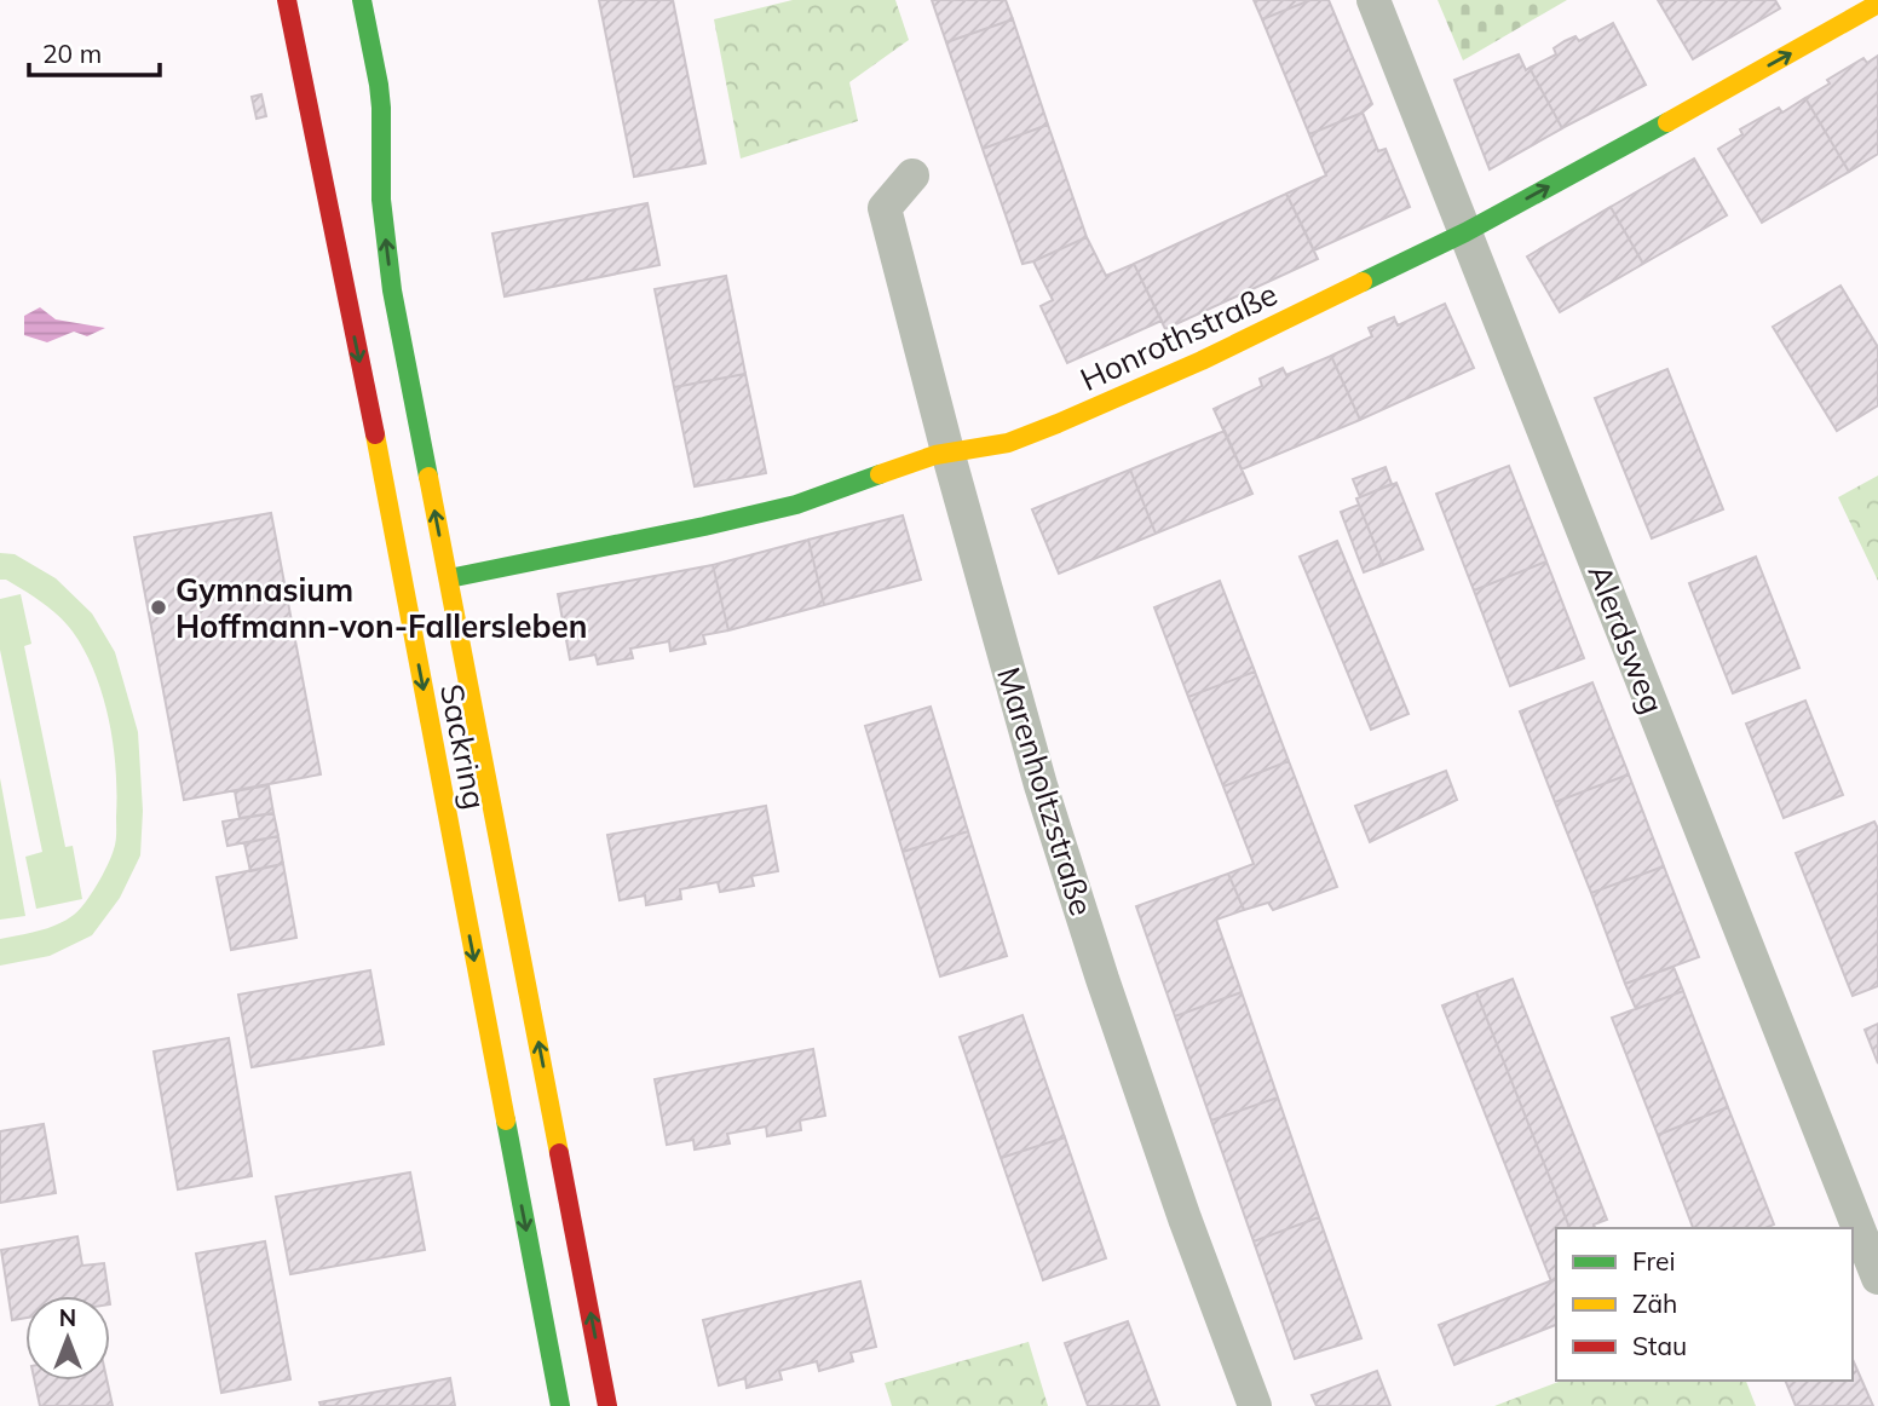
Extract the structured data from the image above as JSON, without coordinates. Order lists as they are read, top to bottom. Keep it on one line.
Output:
{"streets":{"main road":["Honrothstraße","Sackring"],"street":["Alerdsweg","Marenholtzstraße"]},"crossings":[["Honrothstraße","Alerdsweg"],["Honrothstraße","Sackring"],["Honrothstraße","Marenholtzstraße"]],"places":["Gymnasium Hoffmann-von-Fallersleben"],"legend":["Frei","Zäh","Stau"],"scale_bar":"20 m","north":"top"}
